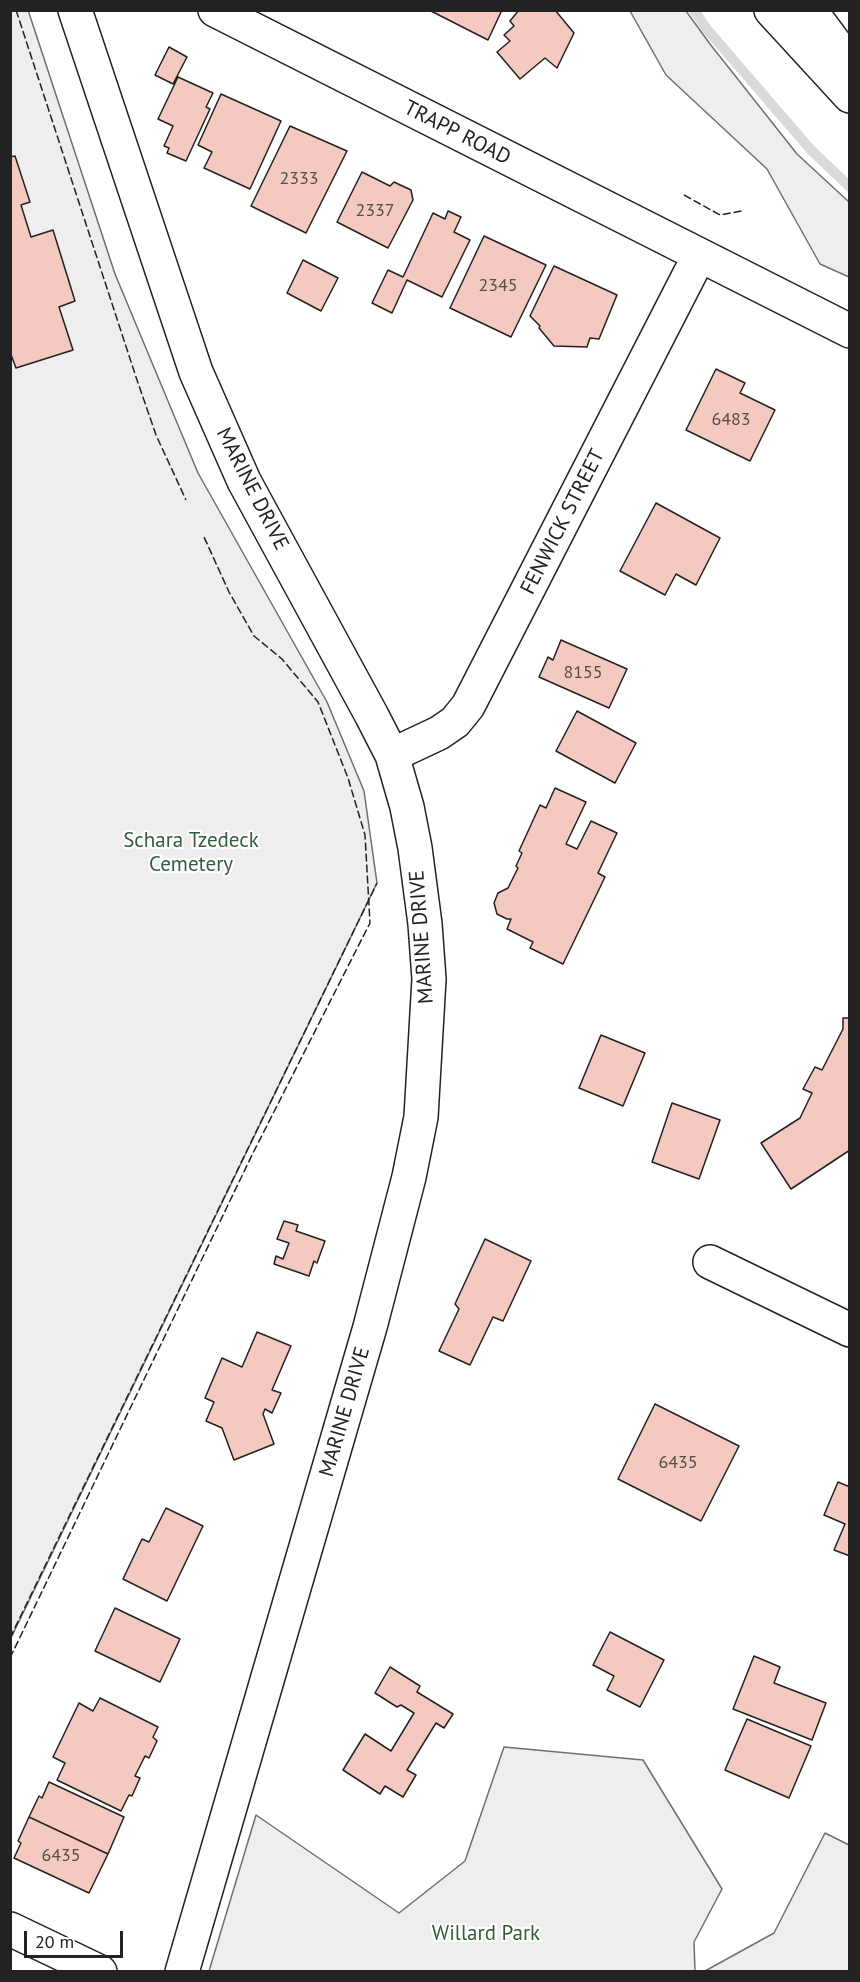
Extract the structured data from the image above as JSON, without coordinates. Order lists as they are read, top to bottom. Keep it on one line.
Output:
{"streets":{"main road":["TRAPP ROAD","MARINE DRIVE","FENWICK STREET"]},"crossings":[["TRAPP ROAD","FENWICK STREET"],["MARINE DRIVE","FENWICK STREET"]],"parks":["Schara Tzedeck Cemetery","Willard Park"],"house_numbers":["2333","2337","2345","6483","8155","6435","6435"],"scale_bar":"20 m"}
